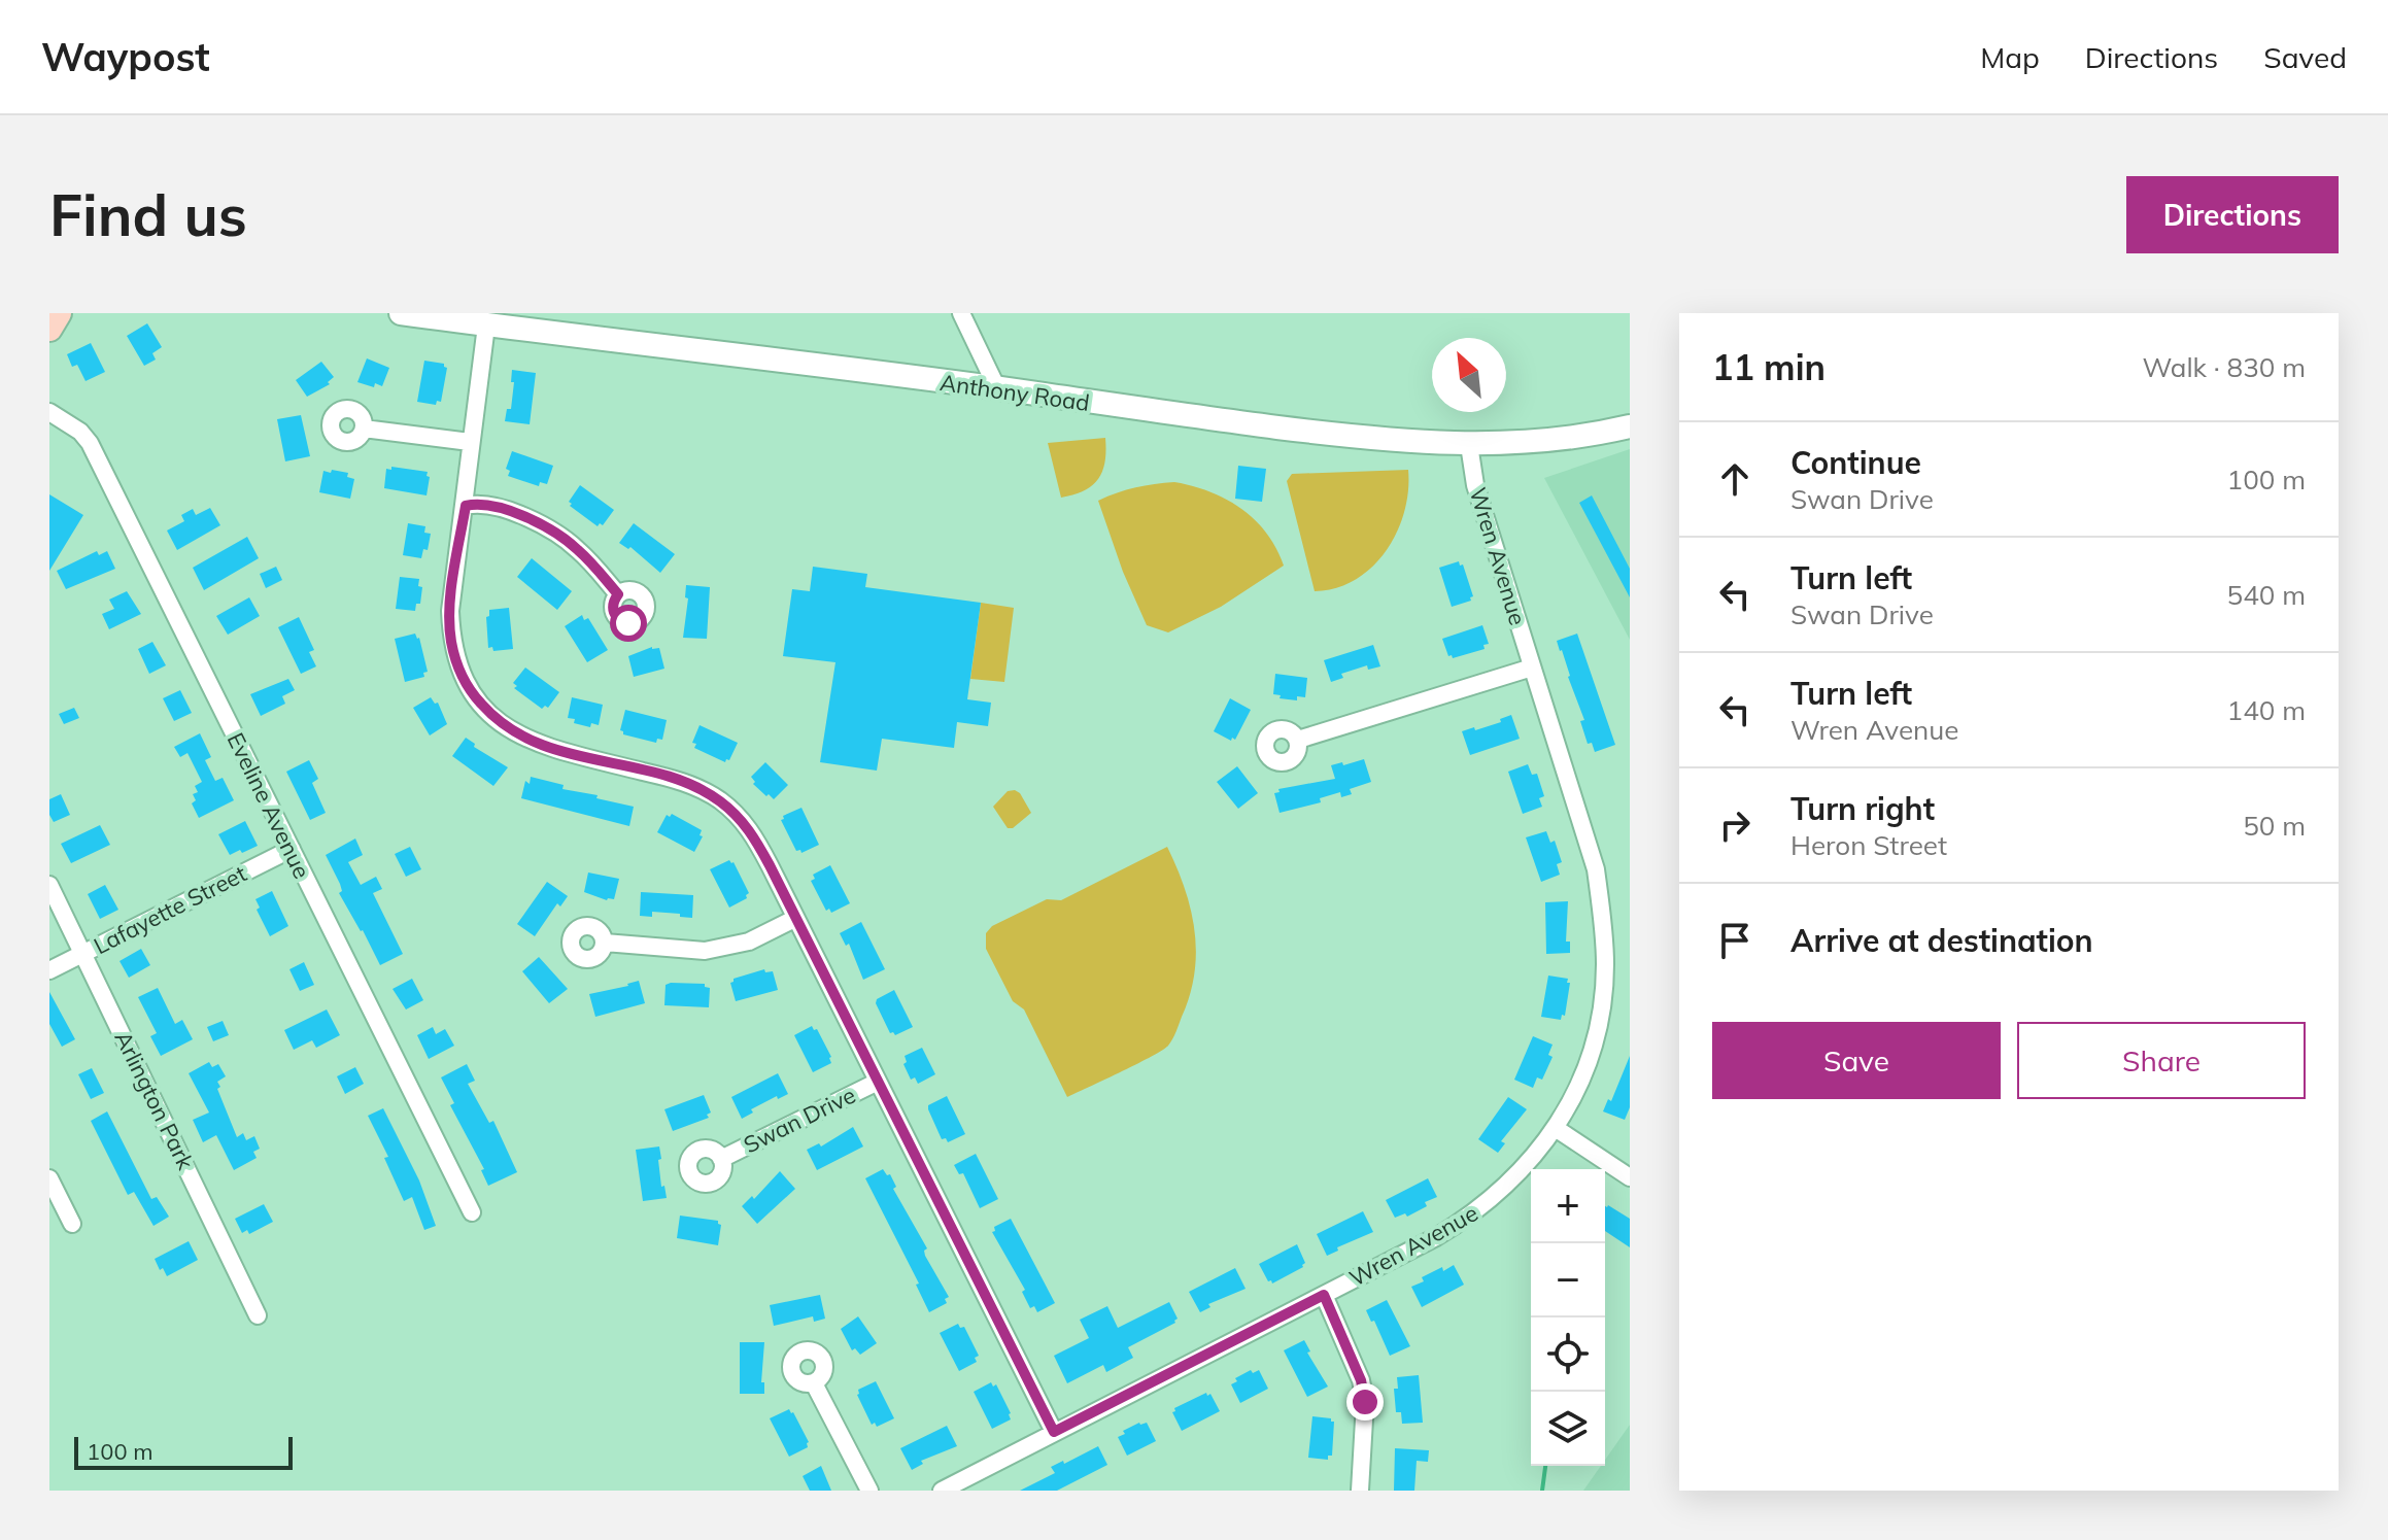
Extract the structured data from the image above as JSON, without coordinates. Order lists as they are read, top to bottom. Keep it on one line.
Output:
{"streets":{"street":["Anthony Road","Wren Avenue","Eveline Avenue","Lafayette Street","Arlington Park","Swan Drive"]},"crossings":[["Anthony Road","Wren Avenue"],["Anthony Road","Swan Drive"],["Wren Avenue","Swan Drive"],["Eveline Avenue","Lafayette Street"],["Lafayette Street","Arlington Park"]],"scale_bar":"100 m","north":"top left","page":{"header":"Waypost","nav":["Map","Directions","Saved"],"buttons":["Directions",["Save","Share"]],"title":"Find us","heading":["11 min","Walk · 830 m"],"list":[["Continue","Swan Drive","100 m"],["Turn left","Swan Drive","540 m"],["Turn left","Wren Avenue","140 m"],["Turn right","Heron Street","50 m"],"Arrive at destination"],"map_buttons":["+","−"],"scale":"100 m"}}
